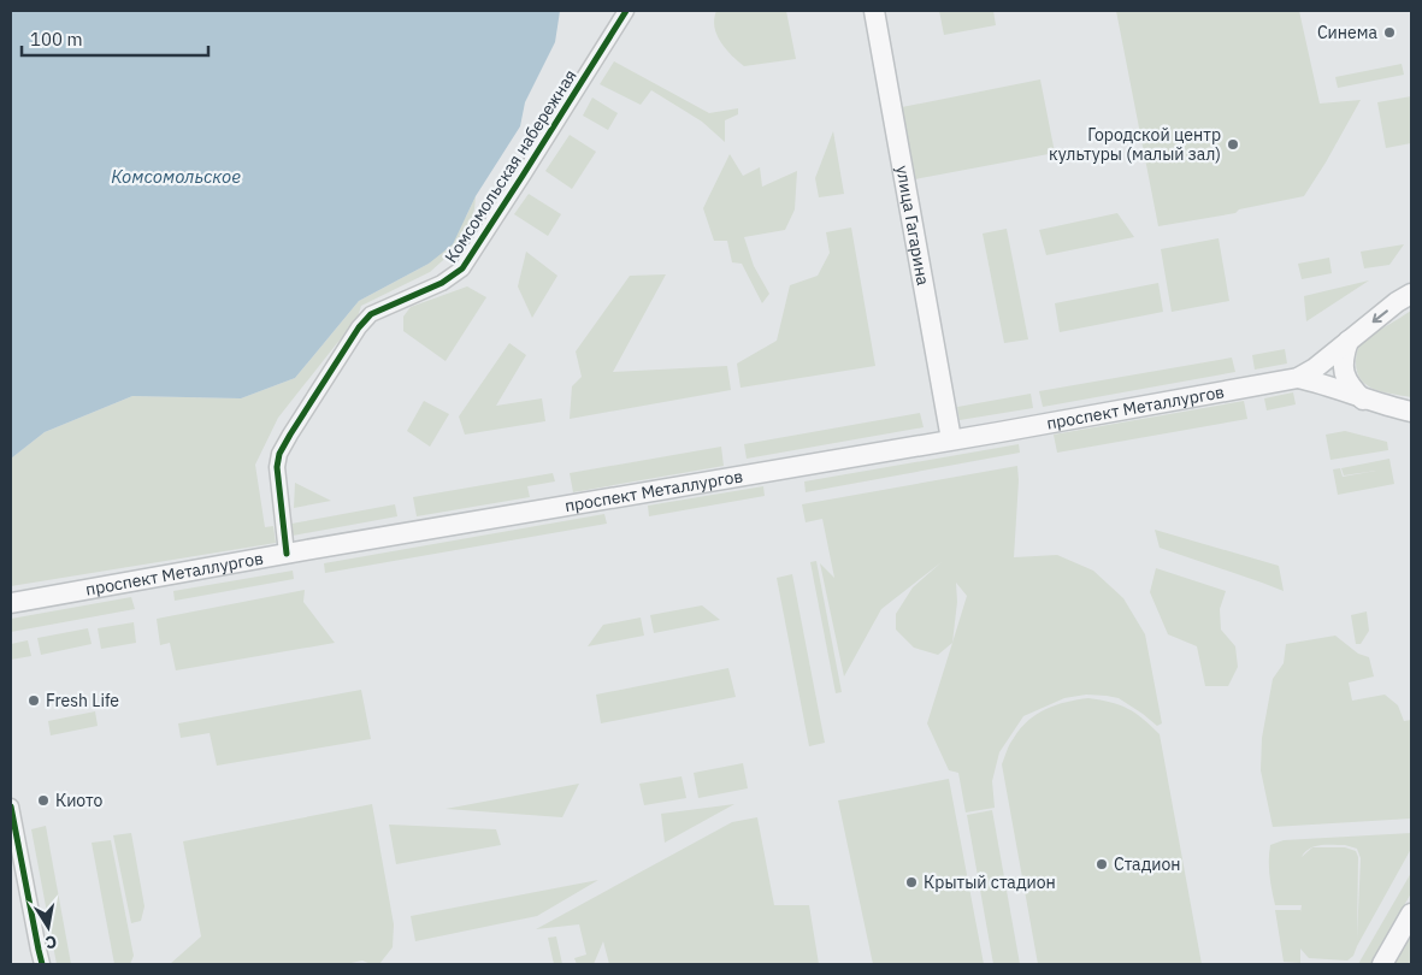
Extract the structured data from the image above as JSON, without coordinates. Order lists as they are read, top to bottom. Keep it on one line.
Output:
{"streets":{"main road":["улица Гагарина","проспект Металлургов"],"street":["Комсомольская набережная"]},"crossings":[["Комсомольская набережная","проспект Металлургов"],["улица Гагарина","проспект Металлургов"]],"water":["Комсомольское"],"places":["Синема","Городской центр культуры (малый зал)","Fresh Life","Киото","Стадион","Крытый стадион"],"scale_bar":"100 m","north":"bottom"}
